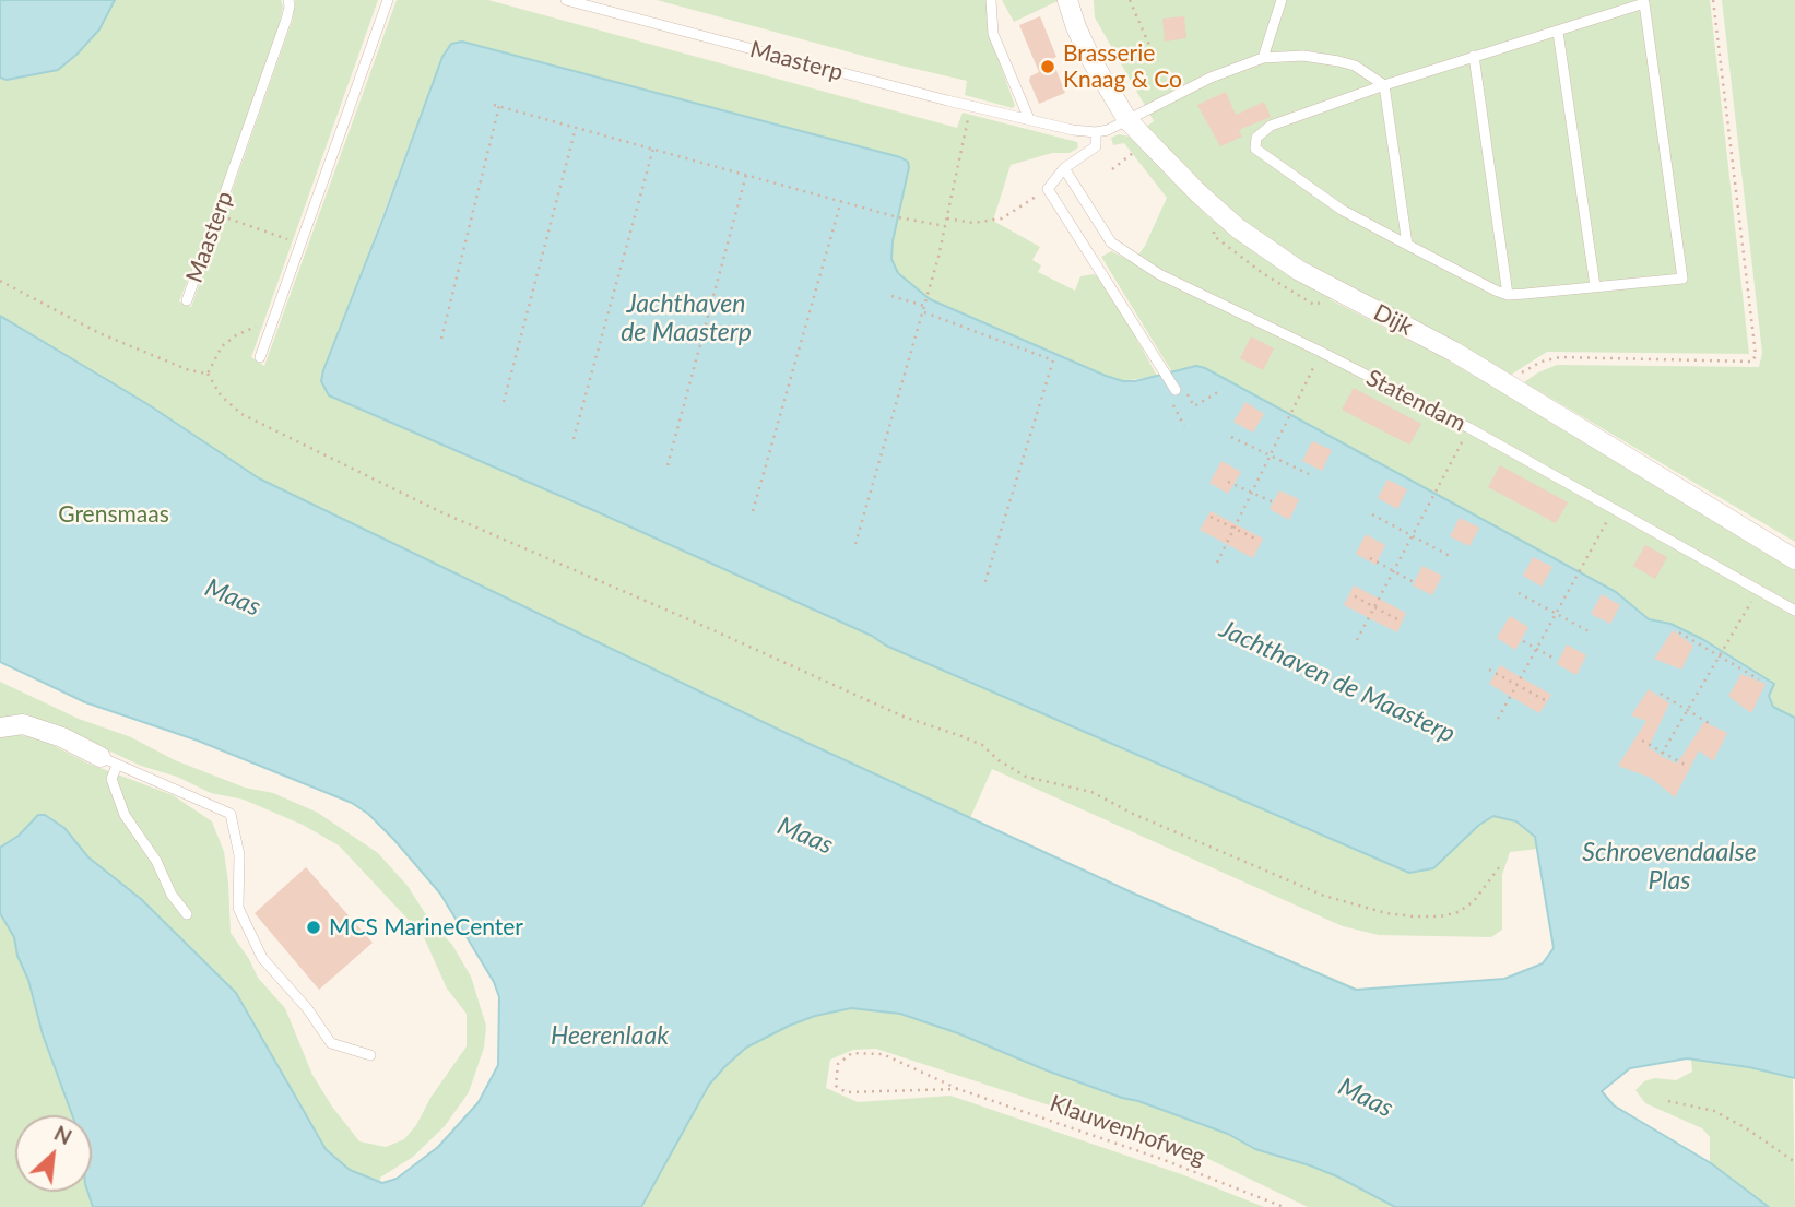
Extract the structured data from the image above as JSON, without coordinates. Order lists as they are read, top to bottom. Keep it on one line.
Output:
{"streets":{"street":["Dijk"],"lane":["Maasterp","Statendam"],"path":["Klauwenhofweg"]},"crossings":[["Maasterp","Dijk"]],"water":["Jachthaven de Maasterp","Maas","Schroevendaalse Plas","Heerenlaak"],"parks":["Grensmaas"],"places":["Brasserie Knaag & Co","MCS MarineCenter"],"north":"top right"}
